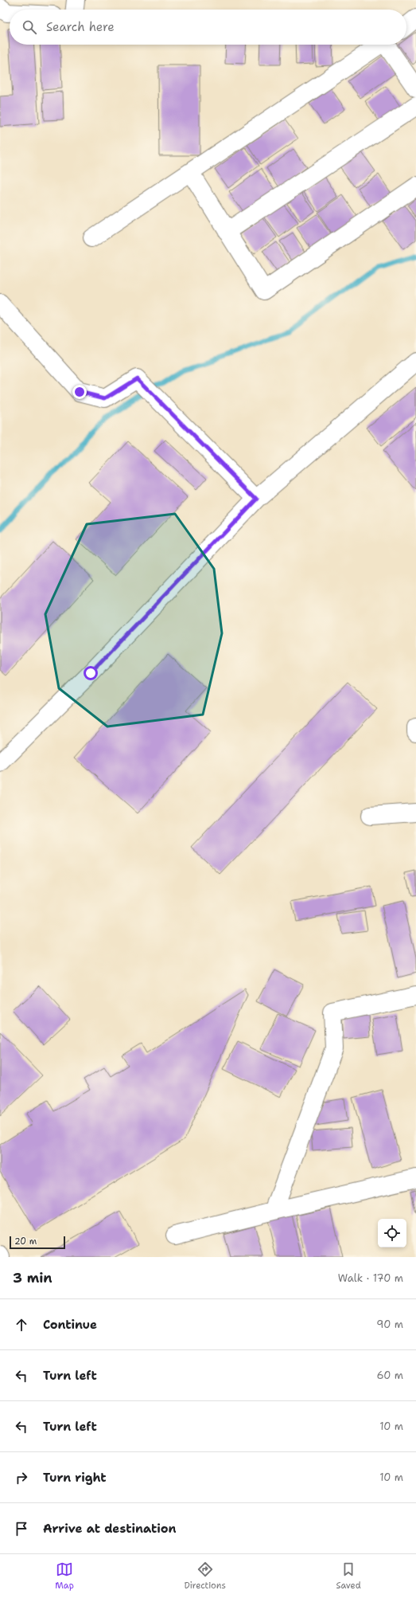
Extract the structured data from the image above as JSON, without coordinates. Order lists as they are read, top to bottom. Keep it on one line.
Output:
{"scale_bar":"20 m","page":{"search":"Search here","scale":"20 m","heading":["3 min","Walk · 170 m"],"list":[["Continue","90 m"],["Turn left","60 m"],["Turn left","10 m"],["Turn right","10 m"],"Arrive at destination"],"nav":["Map","Directions","Saved"]}}
